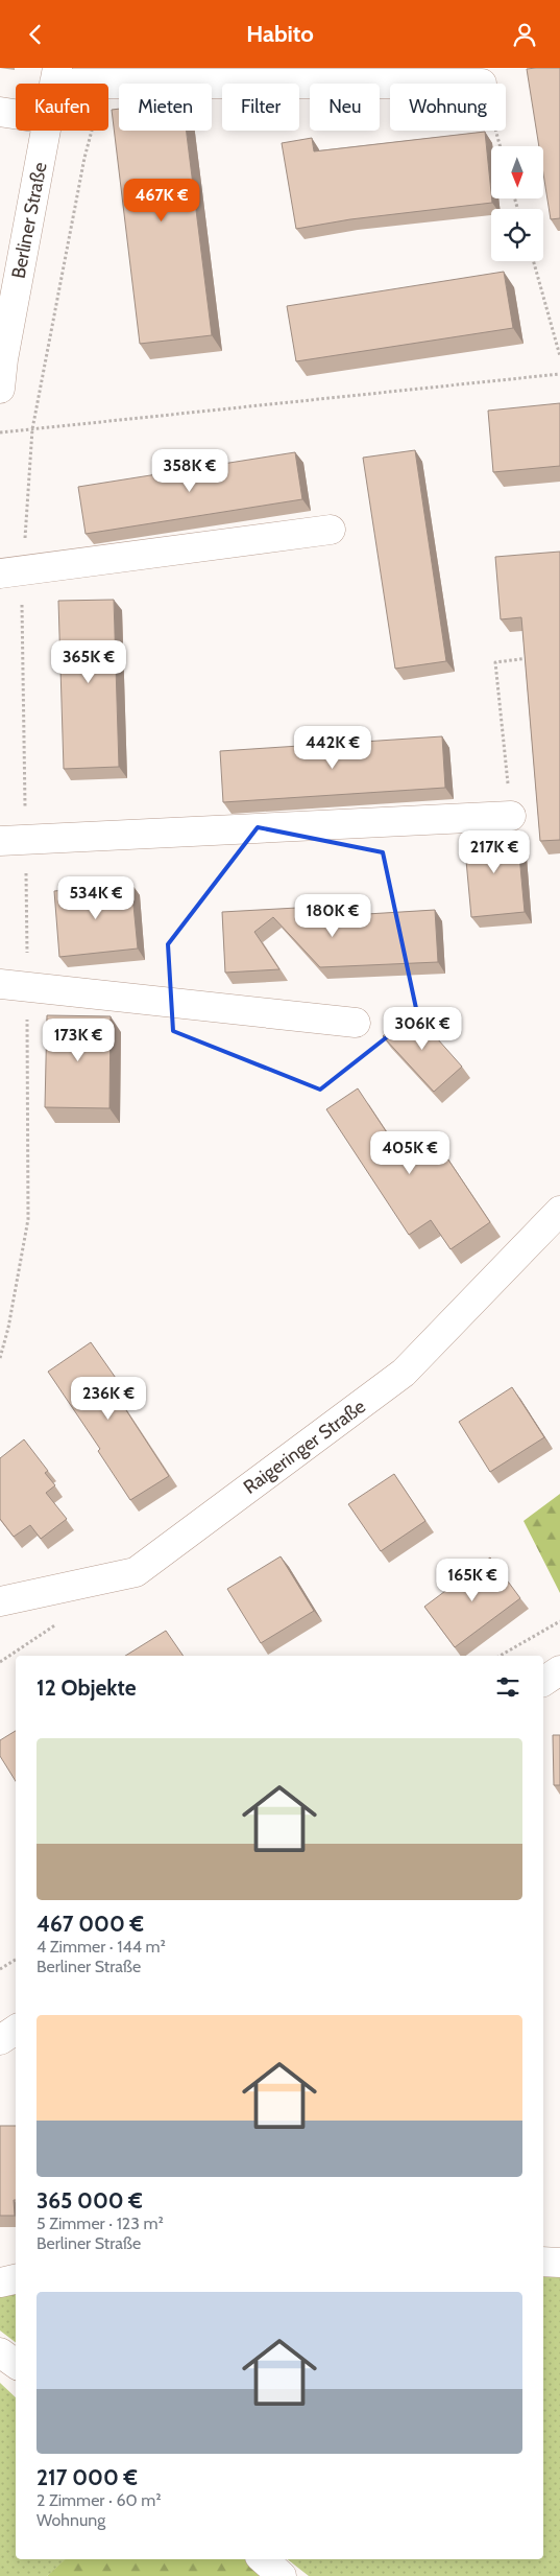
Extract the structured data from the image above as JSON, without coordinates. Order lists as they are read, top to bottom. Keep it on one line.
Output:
{"streets":{"street":["Berliner Straße","Raigeringer Straße"]},"north":"bottom","page":{"header":"Habito","chip":["Kaufen","Mieten","Filter","Neu","Wohnung"],"price":["467K €","358K €","365K €","442K €","217K €","534K €","180K €","306K €","173K €","405K €","236K €","165K €"],"heading":"12 Objekte","list":[{"name":"467 000 €","note":"4 Zimmer · 144 m² · Berliner Straße"},{"name":"365 000 €","note":"5 Zimmer · 123 m² · Berliner Straße"},{"name":"217 000 €","note":"2 Zimmer · 60 m² · Wohnung"}]}}
